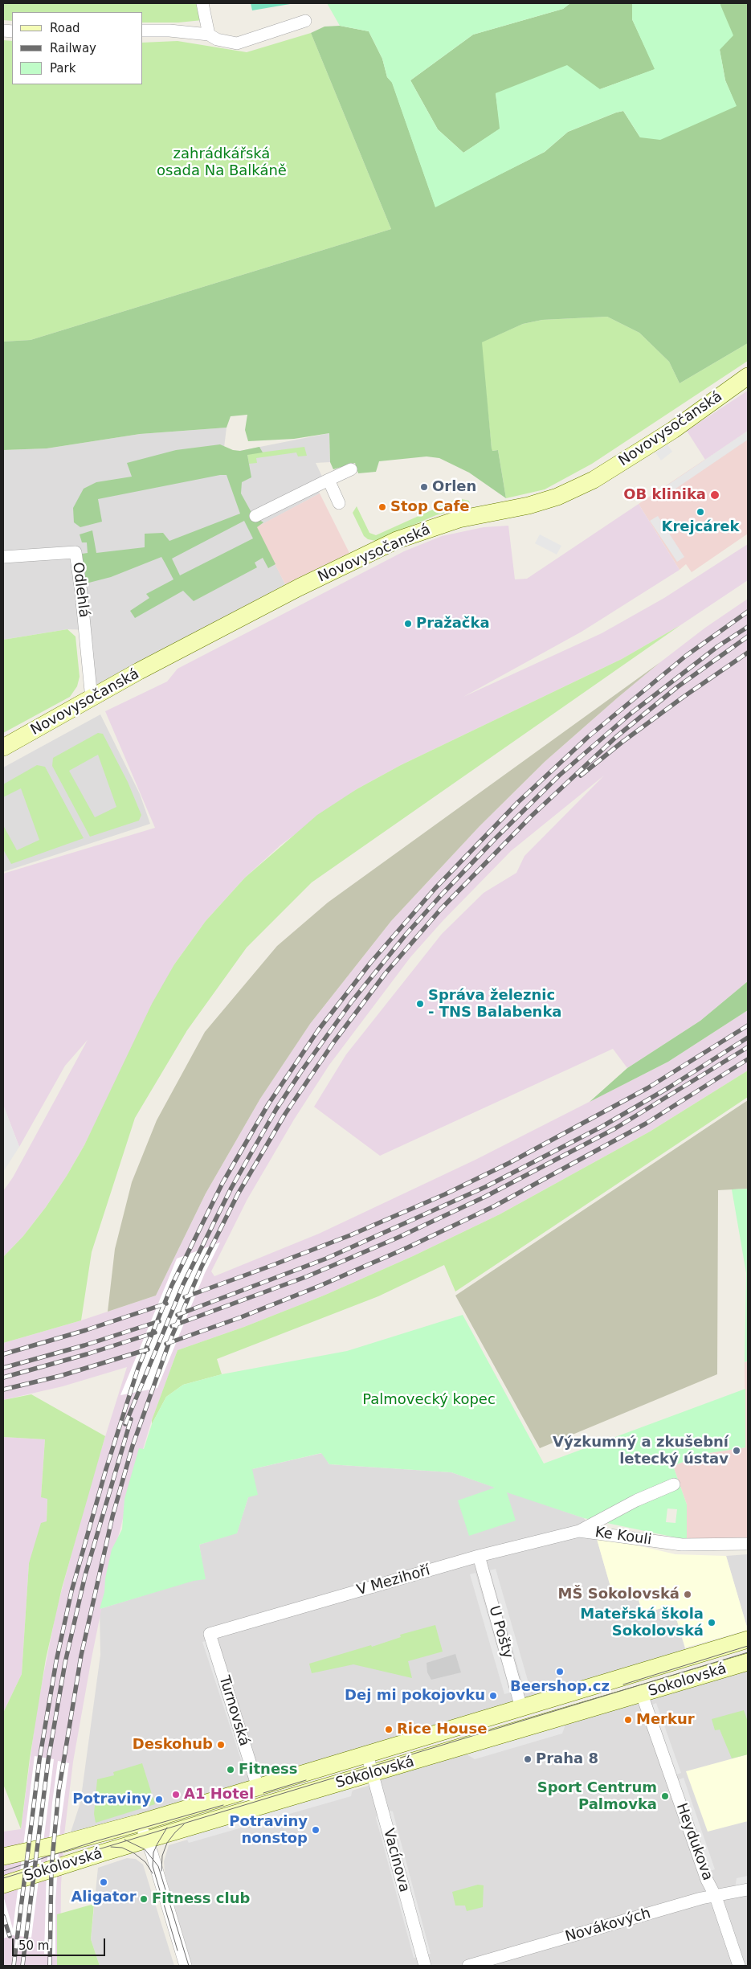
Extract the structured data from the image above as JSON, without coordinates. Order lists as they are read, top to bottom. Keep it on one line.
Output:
{"streets":{"main road":["Novovysočanská","Sokolovská"],"street":["Odlehlá","Ke Kouli","V Mezihoří","U Pošty","Turnovská","Heydukova","Vacínova","Novákových"]},"crossings":[["Novovysočanská","Odlehlá"],["Ke Kouli","V Mezihoří"],["V Mezihoří","U Pošty"],["V Mezihoří","Turnovská"],["U Pošty","Sokolovská"],["Sokolovská","Turnovská"],["Sokolovská","Heydukova"],["Sokolovská","Vacínova"],["Heydukova","Novákových"]],"parks":["zahrádkářská osada Na Balkáně","Palmovecký kopec"],"places":["Orlen","OB klinika","Stop Cafe","Krejcárek","Pražačka","Správa železnic - TNS Balabenka","Výzkumný a zkušební letecký ústav","MŠ Sokolovská","Mateřská škola Sokolovská","Beershop.cz","Dej mi pokojovku","Merkur","Rice House","Deskohub","Praha 8","Fitness","A1 Hotel","Sport Centrum Palmovka","Potraviny","Potraviny nonstop","Aligator","Fitness club"],"legend":["Road","Railway","Park"],"scale_bar":"50 m"}
